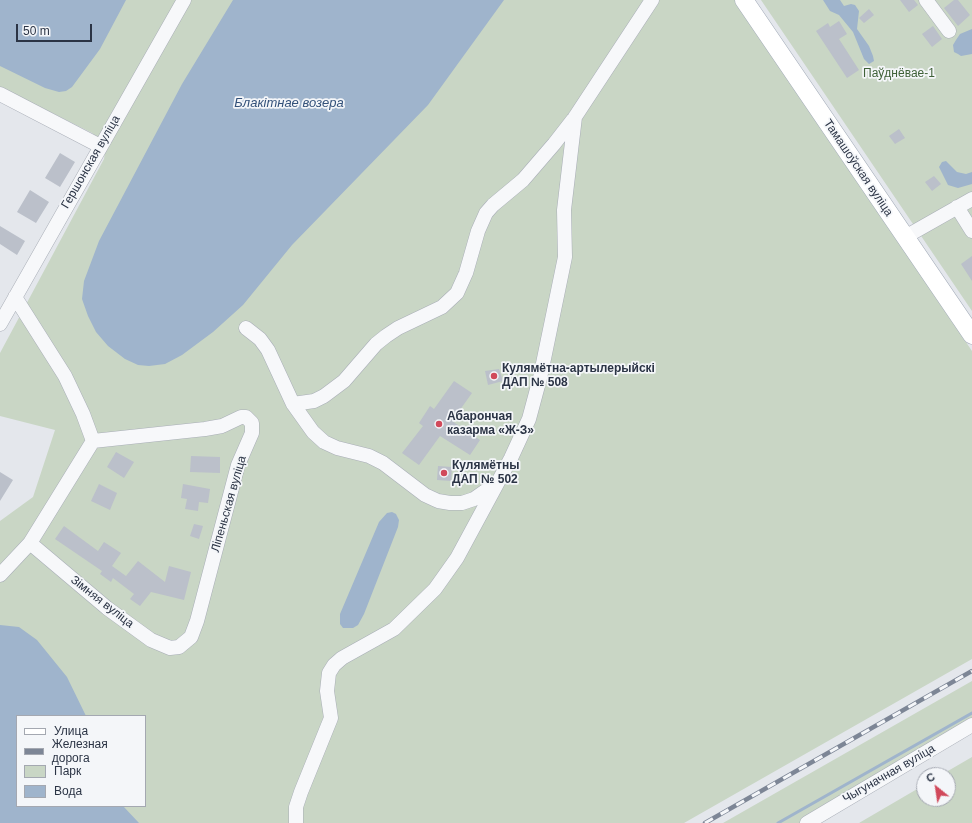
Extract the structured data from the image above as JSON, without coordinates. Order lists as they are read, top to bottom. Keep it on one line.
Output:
{"streets":{"main road":["Тамашоўская вуліца"],"street":["Гершонская вуліца","Ліпеньская вуліца","Зімняя вуліца","Чыгуначная вуліца"]},"crossings":[["Ліпеньская вуліца","Зімняя вуліца"]],"water":["Блакітнае возера"],"parks":["Паўднёвае-1"],"places":["Кулямётна-артылерыйскі ДАП № 508","Абарончая казарма «Ж-З»","Кулямётны ДАП № 502"],"legend":["Улица","Железная дорога","Парк","Вода"],"scale_bar":"50 m","north":"top left"}
